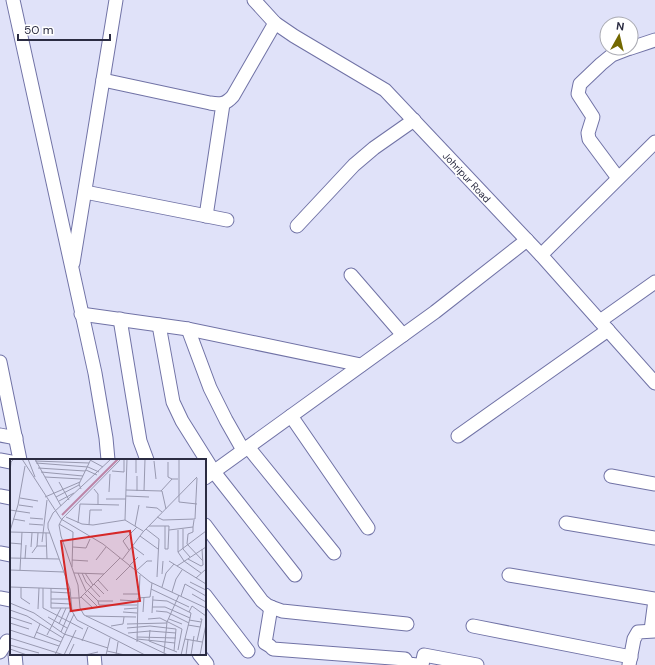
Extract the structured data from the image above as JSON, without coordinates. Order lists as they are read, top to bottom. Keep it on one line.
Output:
{"streets":{"street":["Johripur Road"]},"scale_bar":"50 m","north":"top"}
